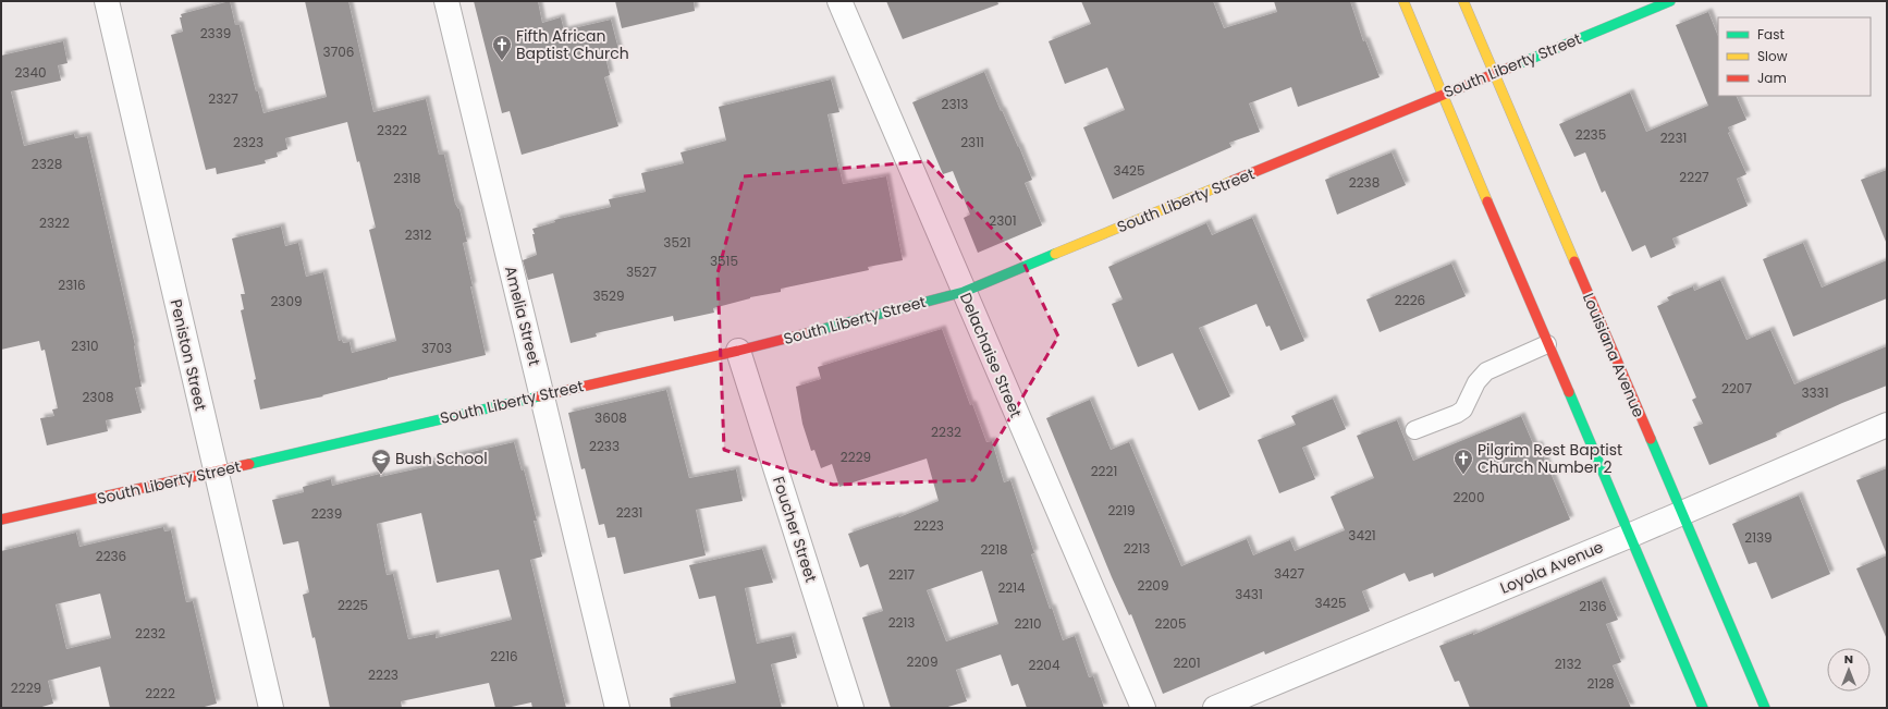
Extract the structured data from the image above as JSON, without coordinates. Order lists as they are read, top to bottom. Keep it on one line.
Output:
{"streets":{"street":["South Liberty Street","Amelia Street","Peniston Street","Delachaise Street","Louisiana Avenue","Foucher Street","Loyola Avenue"]},"crossings":[["South Liberty Street","Amelia Street"],["South Liberty Street","Peniston Street"],["South Liberty Street","Delachaise Street"],["South Liberty Street","Louisiana Avenue"],["South Liberty Street","Foucher Street"],["Louisiana Avenue","Loyola Avenue"]],"places":{"church":["Fifth African Baptist Church","Pilgrim Rest Baptist Church Number 2"],"school or university":["Bush School"]},"house_numbers":["2339","3706","2340","2327","2313","2322","2235","2231","2323","2311","2328","3425","2227","2318","2238","2301","2322","2312","3521","3515","3527","2316","3529","2226","2309","2310","3703","2207","3331","2308","3608","2232","2233","2229","2221","2200","2219","2231","2239","2223","3421","2139","2213","2218","2236","3427","2217","2209","2214","3431","3425","2225","2136","2213","2210","2205","2232","2216","2209","2201","2132","2204","2223","2128","2229","2222"],"legend":["Fast","Slow","Jam"],"north":"top"}
